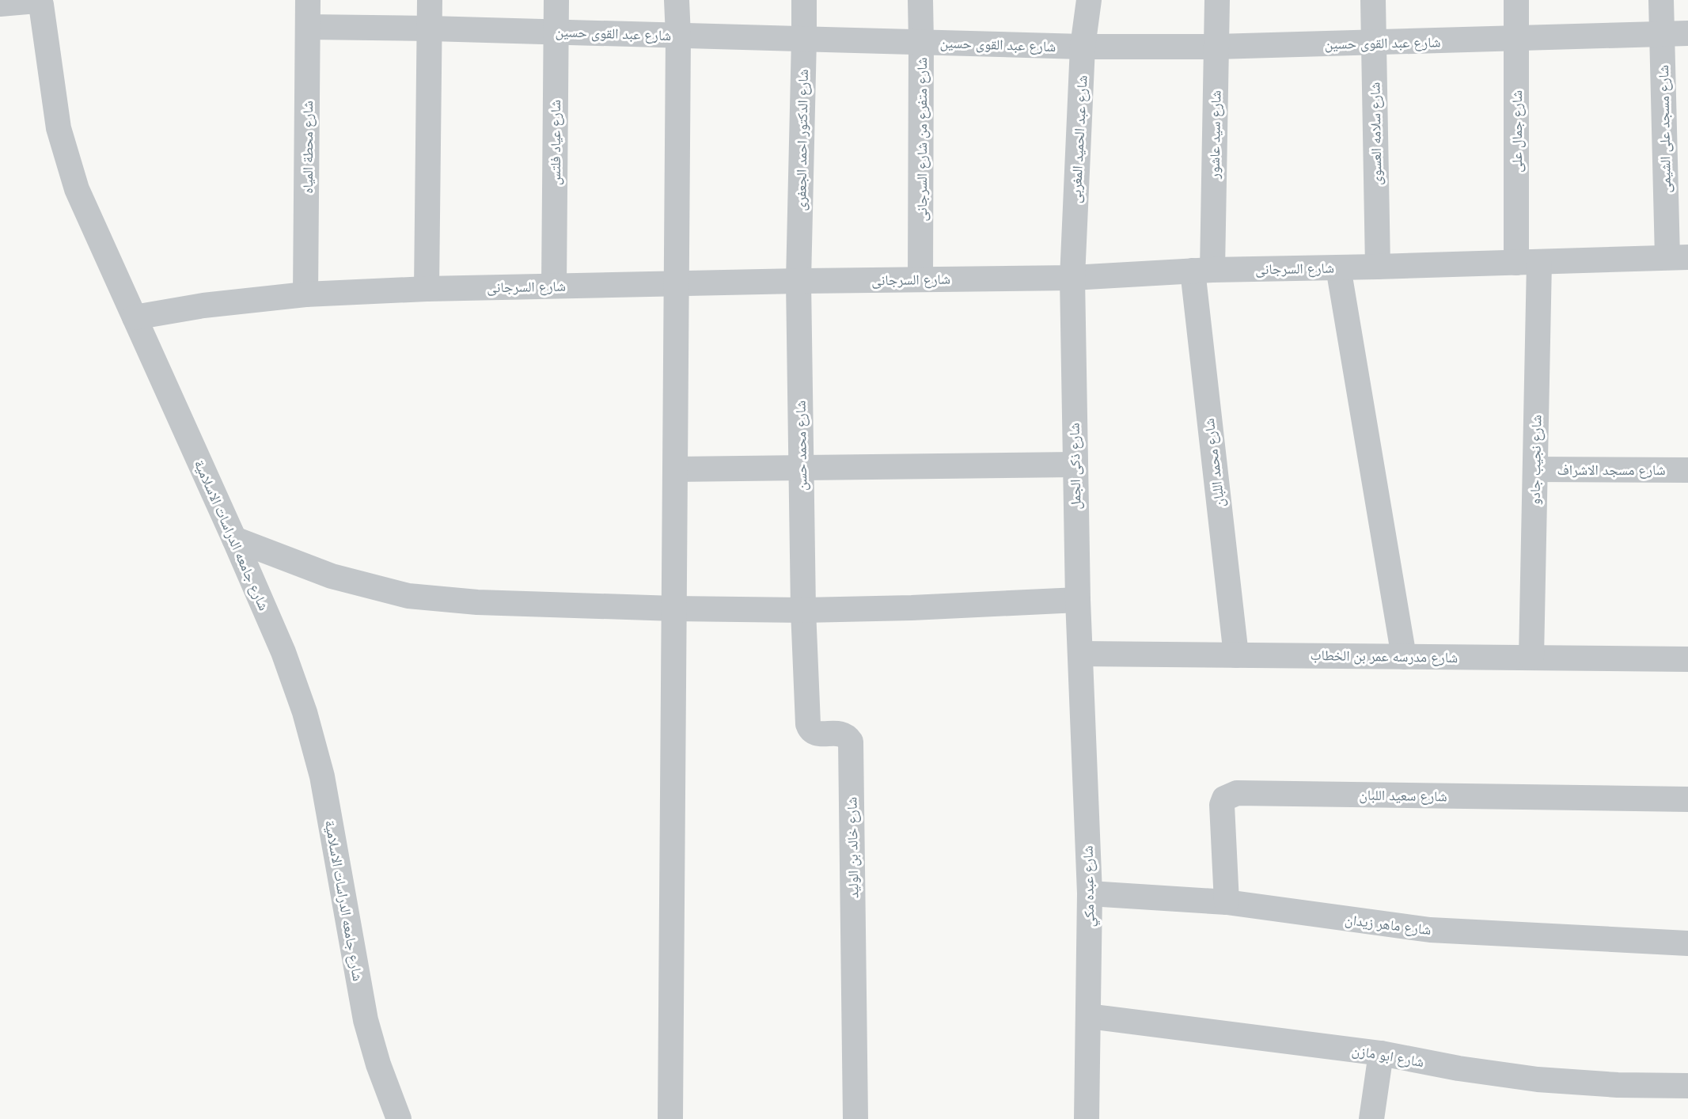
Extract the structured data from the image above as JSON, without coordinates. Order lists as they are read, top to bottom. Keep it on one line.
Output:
{"streets":{"street":["شارع عبد القوى حسين","شارع مسجد على الشيمى","شارع جمال على","شارع سلامه العسوى","شارع سيد عاشور","شارع متفرع من شارع السرجانى","شارع عبد الحميد المغربى","شارع الدكتور احمد الجعفرى","شارع عياد فلتس","شارع محطة المياه","شارع السرجانى","شارع محمد حسن","شارع نجيب جادو","شارع محمد اللبان","شارع ذكى الجمل","شارع مسجد الاشراف","شارع جامعه الدراسات الاسلامية","شارع مدرسه عمر بن الخطاب","شارع سعيد اللبان","شارع خالد بن الوليد","شارع عبده مكي","شارع ماهر زيدان","شارع ابو مازن"]},"crossings":[["شارع عبد القوى حسين","شارع مسجد على الشيمى"],["شارع عبد القوى حسين","شارع جمال على"],["شارع عبد القوى حسين","شارع سلامه العسوى"],["شارع عبد القوى حسين","شارع سيد عاشور"],["شارع عبد القوى حسين","شارع متفرع من شارع السرجانى"],["شارع عبد القوى حسين","شارع عبد الحميد المغربى"],["شارع عبد القوى حسين","شارع الدكتور احمد الجعفرى"],["شارع عبد القوى حسين","شارع عياد فلتس"],["شارع عبد القوى حسين","شارع محطة المياه"],["شارع مسجد على الشيمى","شارع السرجانى"],["شارع جمال على","شارع السرجانى"],["شارع جمال على","شارع نجيب جادو"],["شارع سلامه العسوى","شارع السرجانى"],["شارع سيد عاشور","شارع السرجانى"],["شارع سيد عاشور","شارع محمد اللبان"],["شارع متفرع من شارع السرجانى","شارع السرجانى"],["شارع عبد الحميد المغربى","شارع السرجانى"],["شارع عبد الحميد المغربى","شارع ذكى الجمل"],["شارع الدكتور احمد الجعفرى","شارع السرجانى"],["شارع الدكتور احمد الجعفرى","شارع محمد حسن"],["شارع عياد فلتس","شارع السرجانى"],["شارع محطة المياه","شارع السرجانى"],["شارع السرجانى","شارع محمد حسن"],["شارع السرجانى","شارع نجيب جادو"],["شارع السرجانى","شارع محمد اللبان"],["شارع السرجانى","شارع ذكى الجمل"],["شارع السرجانى","شارع جامعه الدراسات الاسلامية"],["شارع محمد حسن","شارع خالد بن الوليد"],["شارع نجيب جادو","شارع مسجد الاشراف"],["شارع نجيب جادو","شارع مدرسه عمر بن الخطاب"],["شارع محمد اللبان","شارع مدرسه عمر بن الخطاب"],["شارع ذكى الجمل","شارع مدرسه عمر بن الخطاب"],["شارع ذكى الجمل","شارع عبده مكي"],["شارع مدرسه عمر بن الخطاب","شارع عبده مكي"],["شارع سعيد اللبان","شارع ماهر زيدان"],["شارع عبده مكي","شارع ماهر زيدان"],["شارع عبده مكي","شارع ابو مازن"]]}
